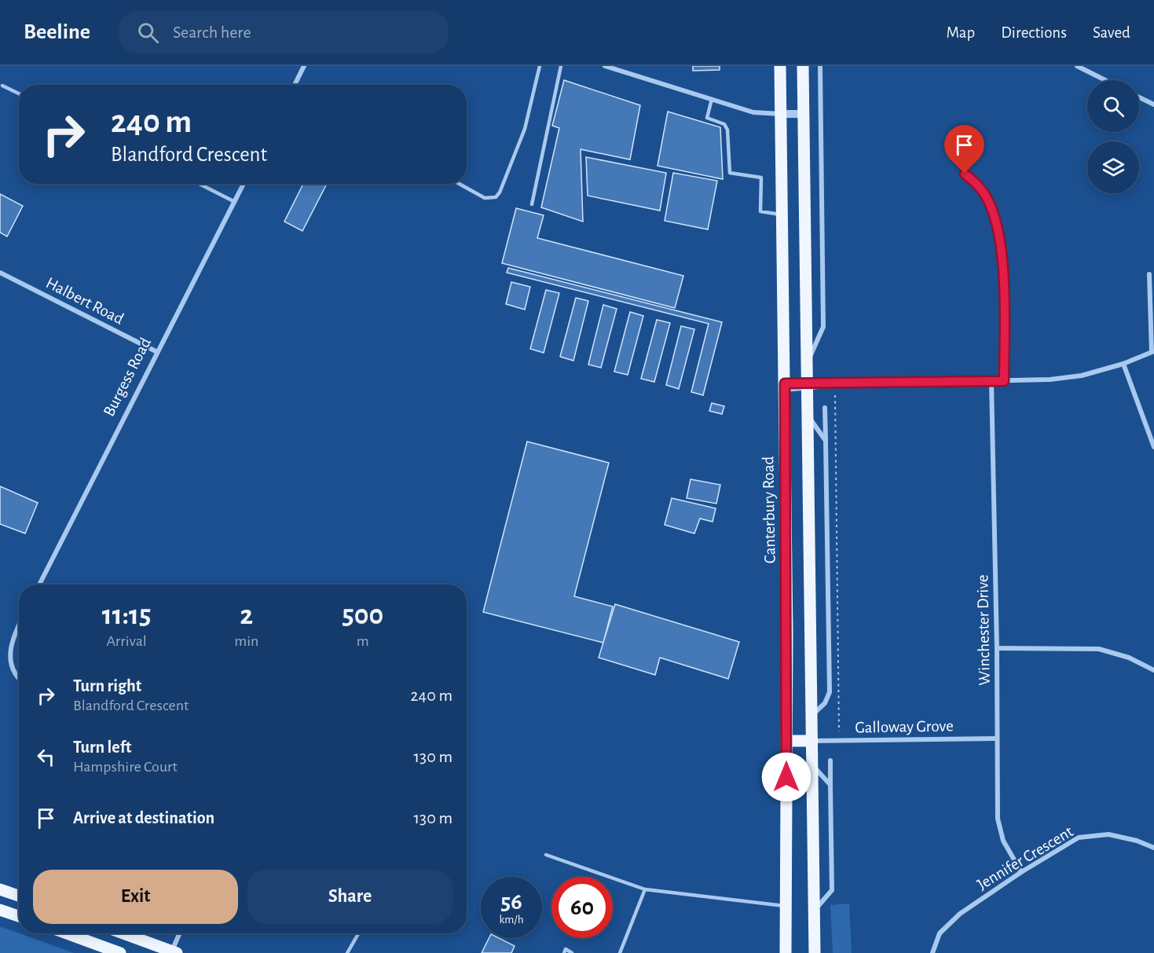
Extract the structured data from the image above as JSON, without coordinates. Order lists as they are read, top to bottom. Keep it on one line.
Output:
{"streets":{"main road":["Canterbury Road"],"street":["Halbert Road","Burgess Road","Winchester Drive","Galloway Grove","Jennifer Crescent"]},"crossings":[["Halbert Road","Burgess Road"],["Winchester Drive","Galloway Grove"],["Winchester Drive","Jennifer Crescent"]],"page":{"header":"Beeline","search":"Search here","nav":["Map","Directions","Saved"],"turn":["240 m","Blandford Crescent"],"eta":["11:15","Arrival","2","min","500","m"],"list":[{"name":"Turn right","note":"Blandford Crescent","value":"240 m"},{"name":"Turn left","note":"Hampshire Court","value":"130 m"},{"name":"Arrive at destination","value":"130 m"}],"buttons":["Exit","Share"],"speed":"56 km/h","limit":"60"}}
